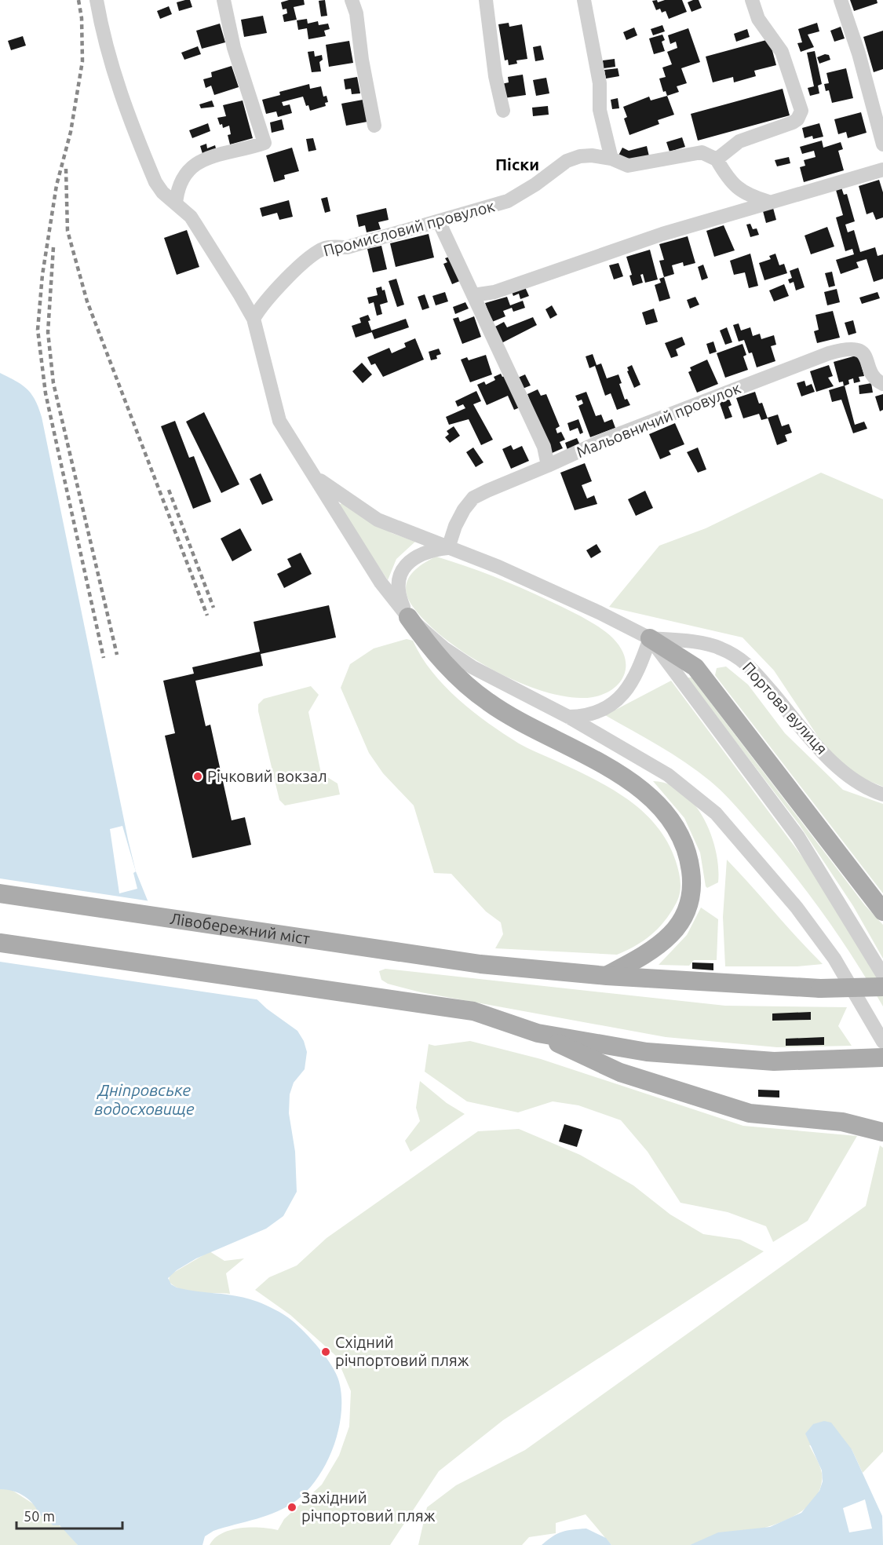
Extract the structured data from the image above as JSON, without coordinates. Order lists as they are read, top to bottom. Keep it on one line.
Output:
{"streets":{"main road":["Лівобережний міст"],"street":["Промисловий провулок","Мальовничий провулок","Портова вулиця"]},"districts":["Піски"],"water":["Дніпровське водосховище"],"places":["Річковий вокзал","Східний річпортовий пляж","Західний річпортовий пляж"],"scale_bar":"50 m"}
